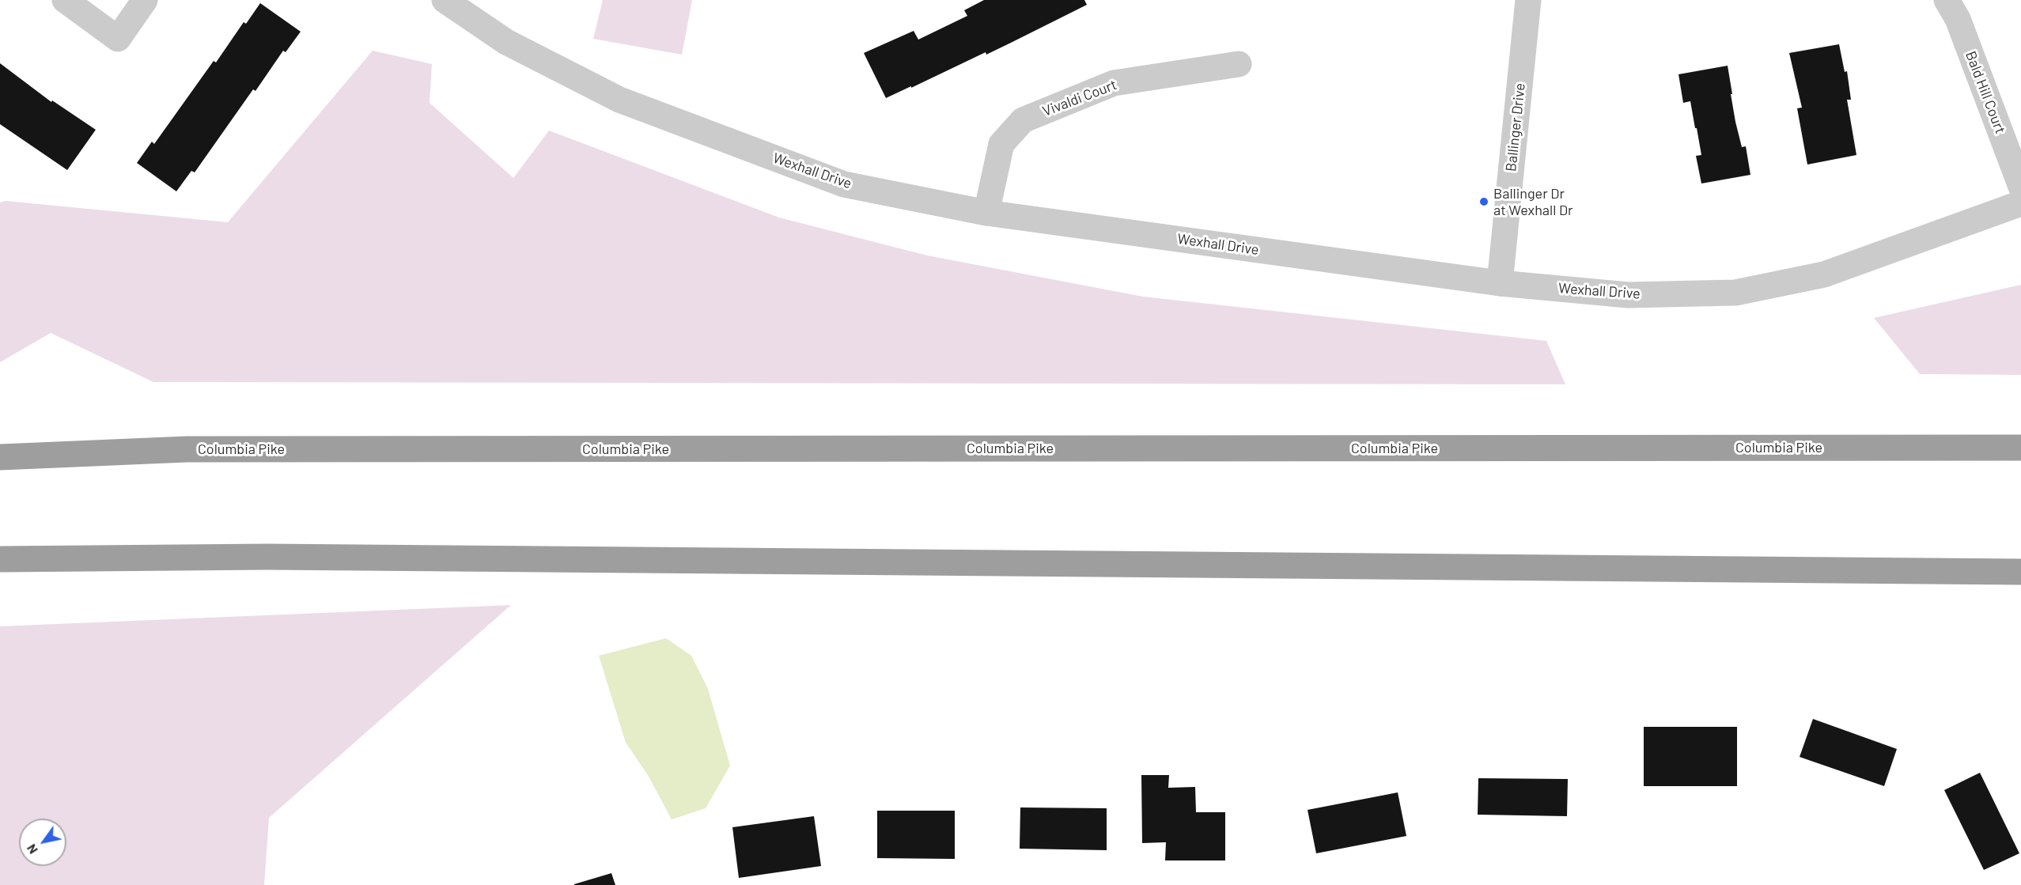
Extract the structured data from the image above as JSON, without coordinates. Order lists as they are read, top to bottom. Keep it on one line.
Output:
{"streets":{"highway":["Columbia Pike"],"street":["Bald Hill Court","Vivaldi Court","Ballinger Drive","Wexhall Drive"]},"crossings":[["Vivaldi Court","Wexhall Drive"],["Ballinger Drive","Wexhall Drive"]],"places":["Ballinger Dr at Wexhall Dr"],"north":"bottom left"}
